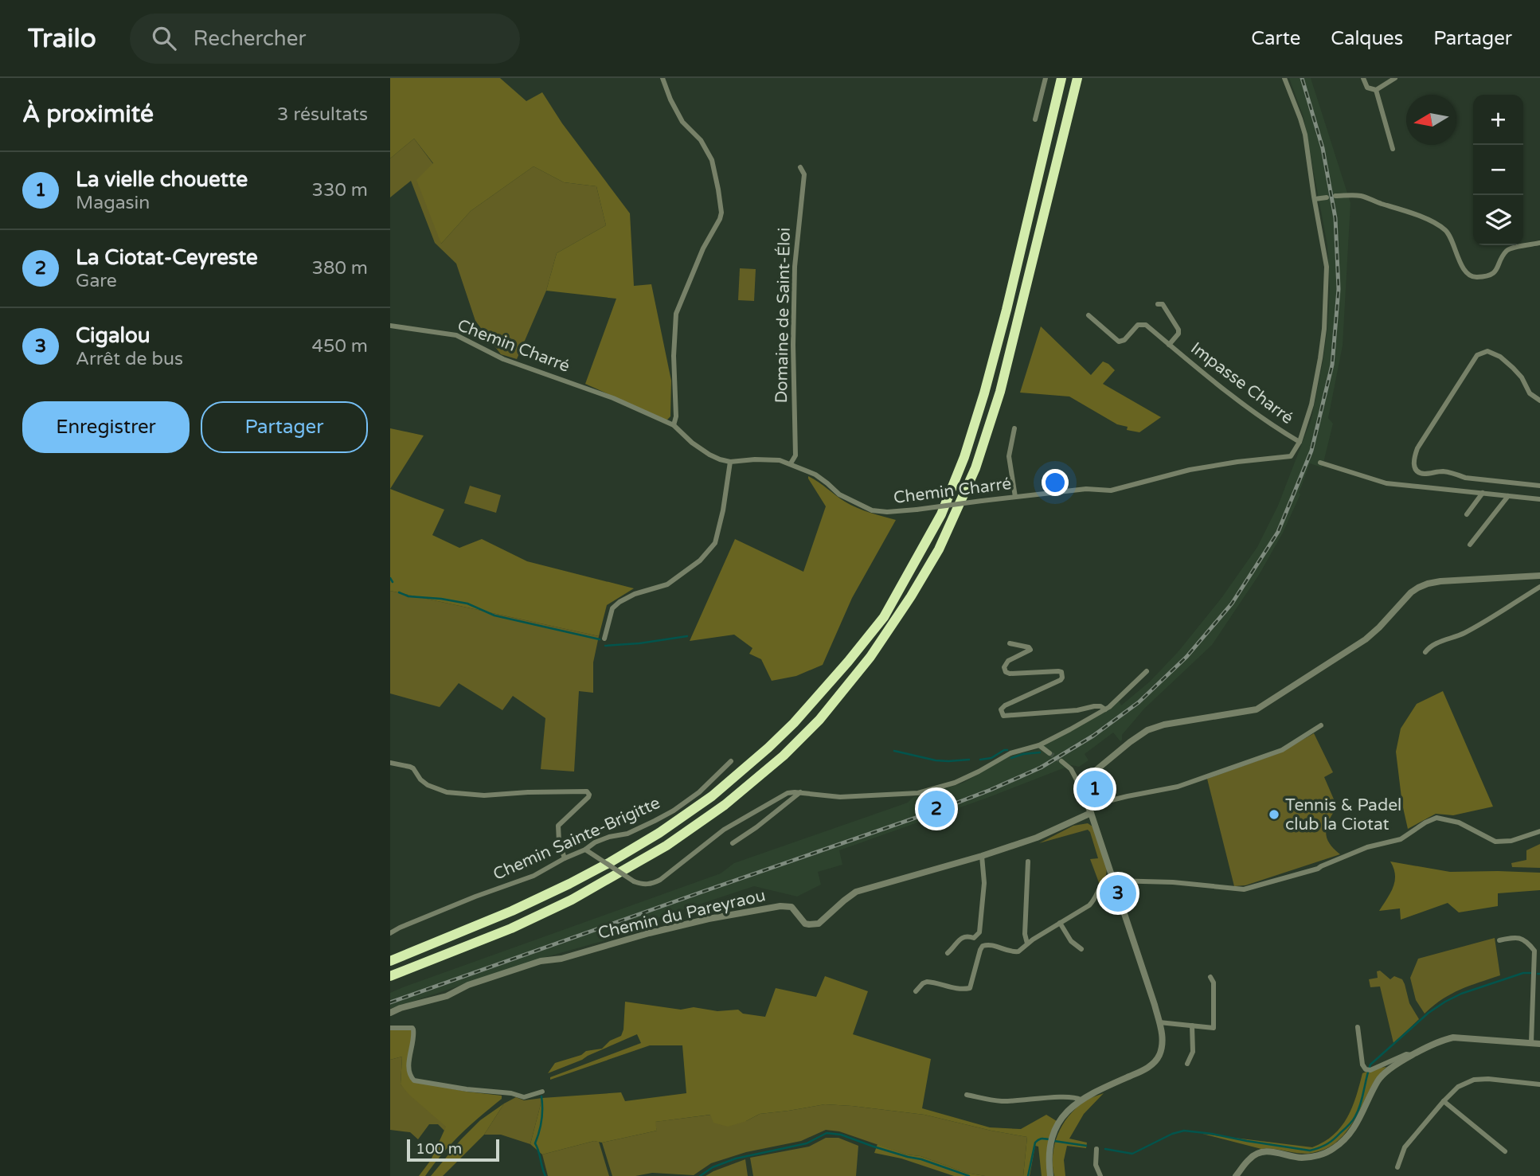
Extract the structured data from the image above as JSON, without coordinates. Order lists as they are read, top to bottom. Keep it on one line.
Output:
{"streets":{"street":["Domaine de Saint-Éloi","Chemin Charré","Impasse Charré","Chemin Sainte-Brigitte","Chemin du Pareyraou"]},"crossings":[["Domaine de Saint-Éloi","Chemin Charré"],["Chemin Charré","Impasse Charré"]],"places":["Tennis & Padel club la Ciotat"],"scale_bar":"100 m","north":"left","page":{"header":"Trailo","search":"Rechercher","nav":["Carte","Calques","Partager"],"heading":["À proximité","3 résultats"],"map_buttons":["+","−"],"list":[{"mark":"1","name":"La vielle chouette","note":"Magasin","value":"330 m"},{"mark":"2","name":"La Ciotat-Ceyreste","note":"Gare","value":"380 m"},{"mark":"3","name":"Cigalou","note":"Arrêt de bus","value":"450 m"}],"buttons":["Enregistrer","Partager"],"pins":["1","2","3"],"scale":"100 m"}}
